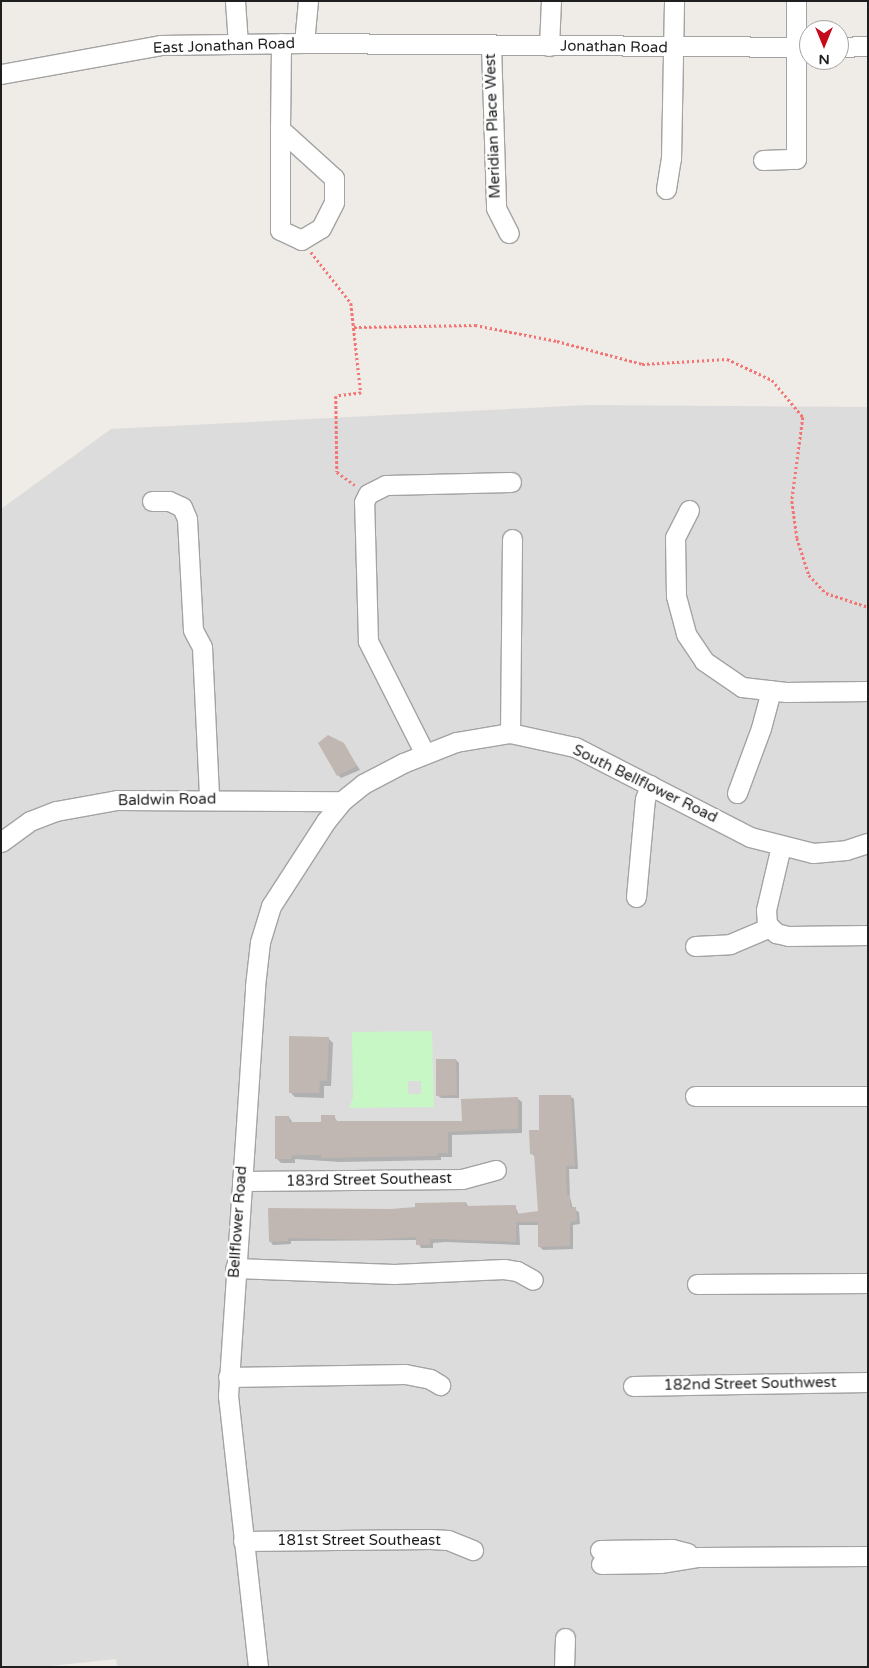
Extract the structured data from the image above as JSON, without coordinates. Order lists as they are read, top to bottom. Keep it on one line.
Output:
{"streets":{"street":["East Jonathan Road","Jonathan Road","Meridian Place West","South Bellflower Road","Baldwin Road","183rd Street Southeast","Bellflower Road","182nd Street Southwest","181st Street Southeast"]},"crossings":[["East Jonathan Road","Jonathan Road"],["Jonathan Road","Meridian Place West"],["South Bellflower Road","Baldwin Road"],["South Bellflower Road","Bellflower Road"],["Baldwin Road","Bellflower Road"],["183rd Street Southeast","Bellflower Road"],["Bellflower Road","181st Street Southeast"]],"north":"bottom"}
